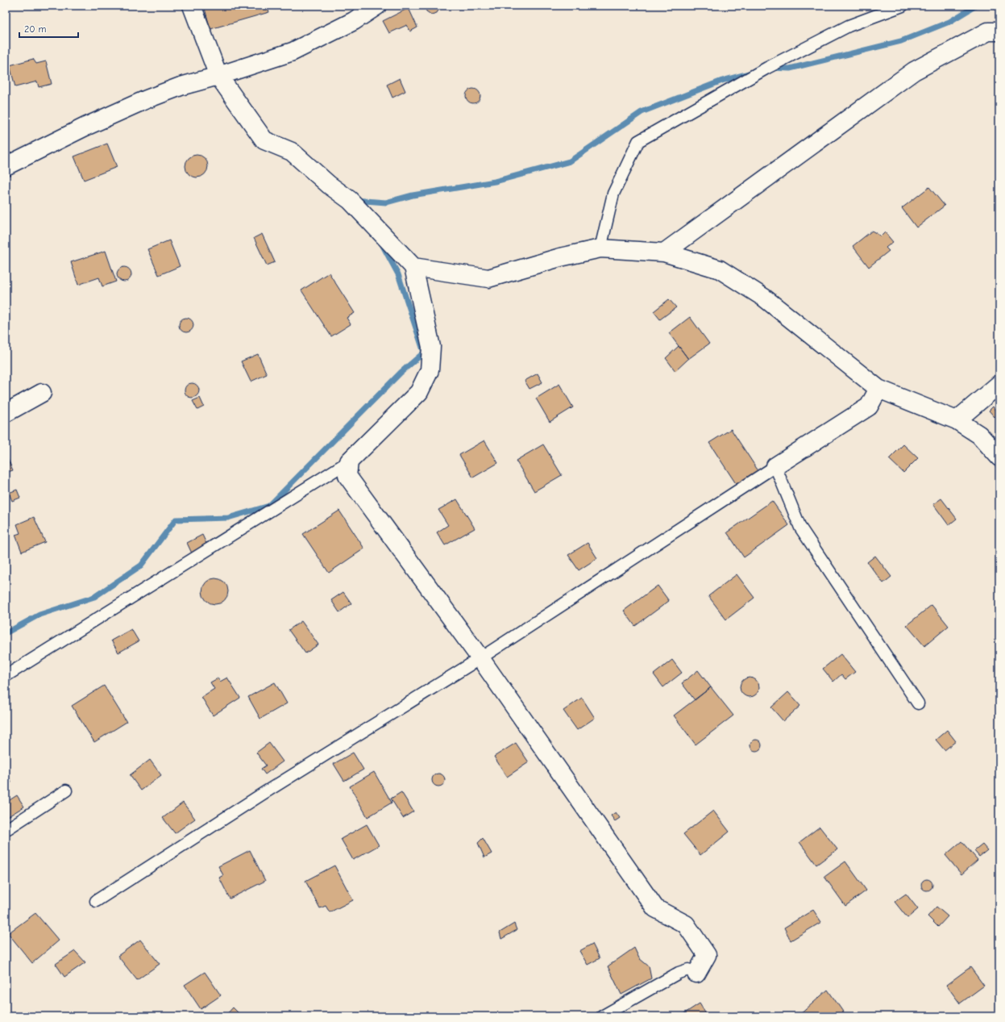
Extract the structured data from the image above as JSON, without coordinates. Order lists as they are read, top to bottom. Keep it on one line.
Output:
{"scale_bar":"20 m"}
